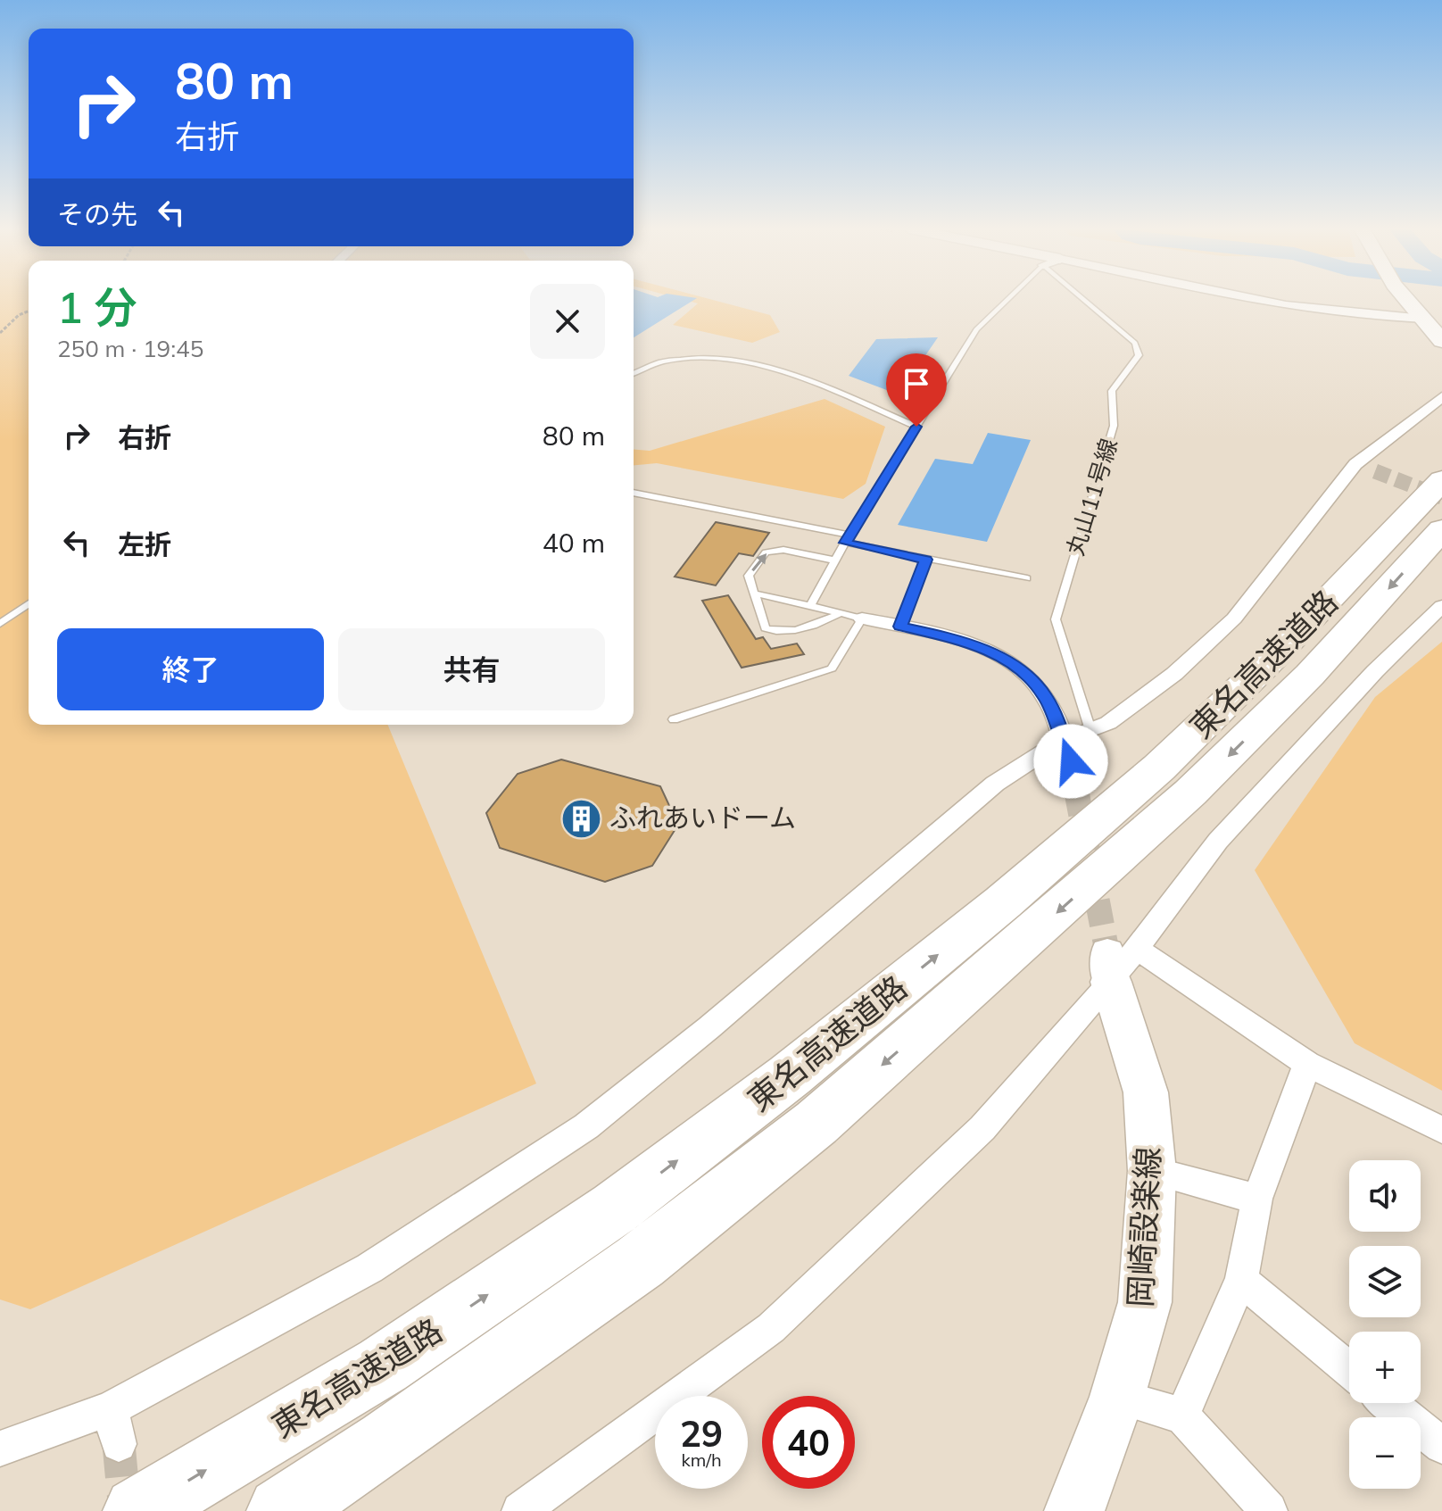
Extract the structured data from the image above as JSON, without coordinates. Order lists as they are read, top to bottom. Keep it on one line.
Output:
{"streets":{"highway":["東名高速道路"],"main road":["岡崎設楽線"],"lane":["丸山11号線"]},"places":{"building":["ふれあいドーム"]},"page":{"turn":["80 m","右折"],"then":"その先","heading":["1 分","250 m · 19:45"],"list":[{"name":"右折","value":"80 m"},{"name":"左折","value":"40 m"}],"buttons":["終了","共有"],"map_buttons":["+","−"],"speed":"29 km/h","limit":"40"}}
